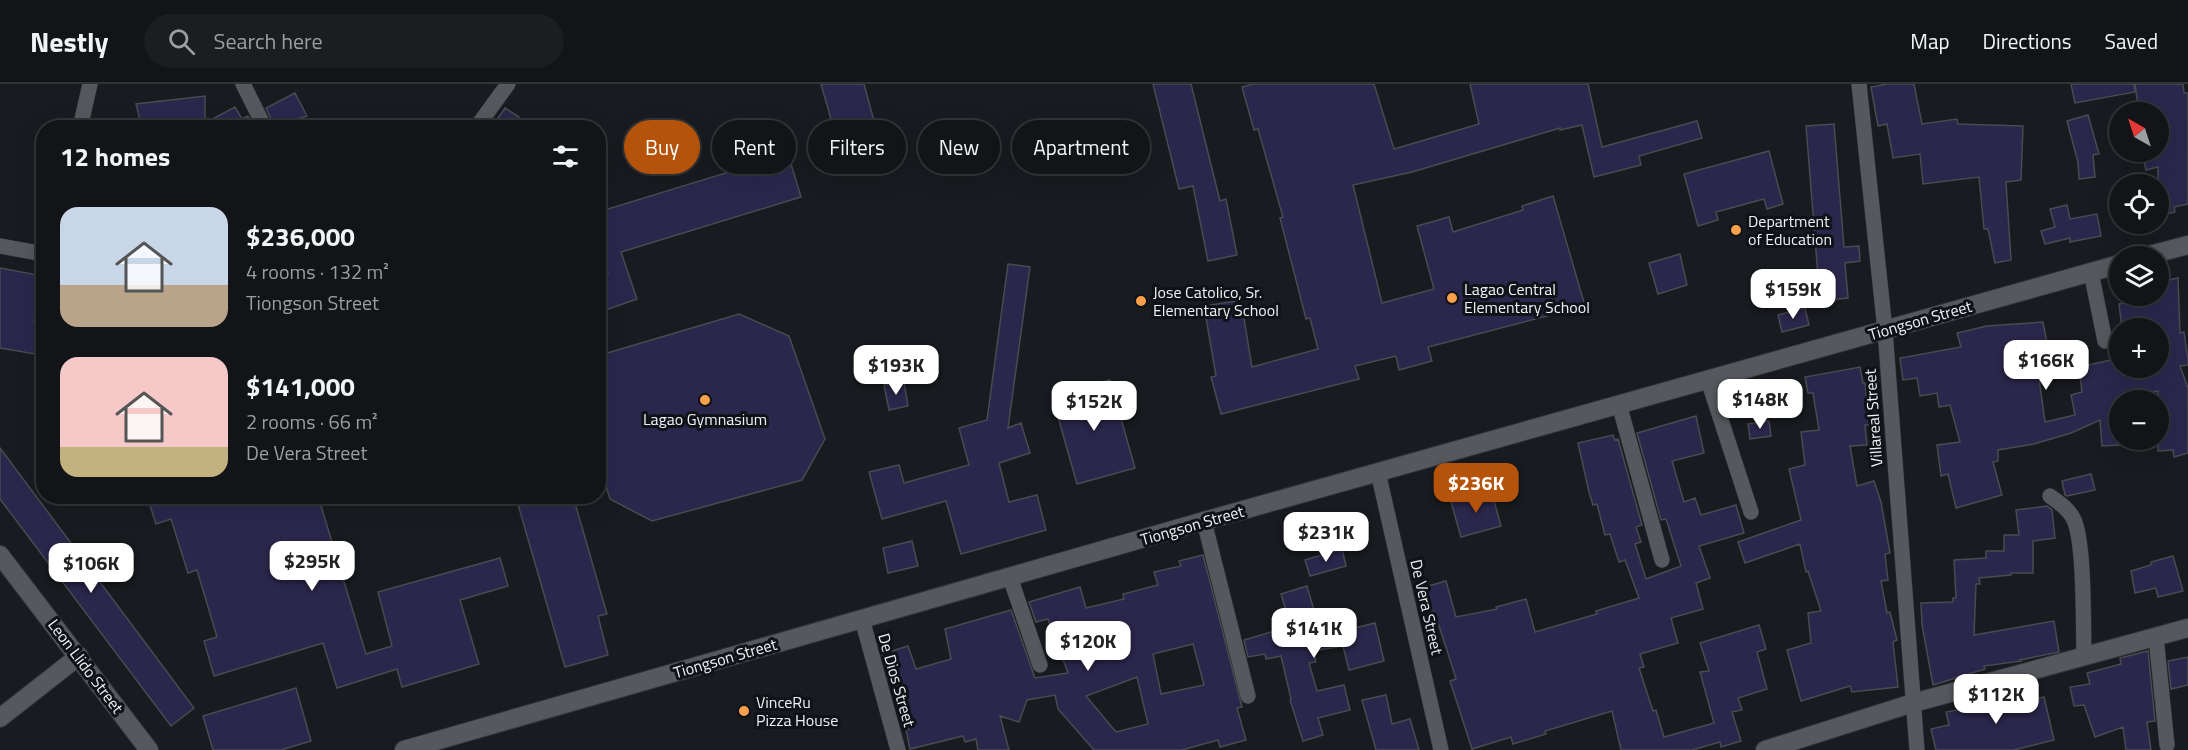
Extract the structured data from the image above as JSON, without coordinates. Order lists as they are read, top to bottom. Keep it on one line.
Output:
{"streets":{"street":["Tiongson Street","Villareal Street","De Vera Street","Leon Llido Street","De Dios Street"]},"crossings":[["Tiongson Street","Villareal Street"],["Tiongson Street","De Vera Street"],["Tiongson Street","De Dios Street"]],"places":["Department of Education","Lagao Central Elementary School","Jose Catolico, Sr. Elementary School","Lagao Gymnasium","VinceRu Pizza House"],"north":"top left","page":{"header":"Nestly","search":"Search here","nav":["Map","Directions","Saved"],"map_buttons":["+","−"],"chip":["Buy","Rent","Filters","New","Apartment"],"heading":"12 homes","list":[{"name":"$236,000","note":"4 rooms · 132 m² · Tiongson Street"},{"name":"$141,000","note":"2 rooms · 66 m² · De Vera Street"}],"price":["$159K","$166K","$193K","$148K","$152K","$236K","$231K","$295K","$106K","$141K","$120K","$112K"]}}
